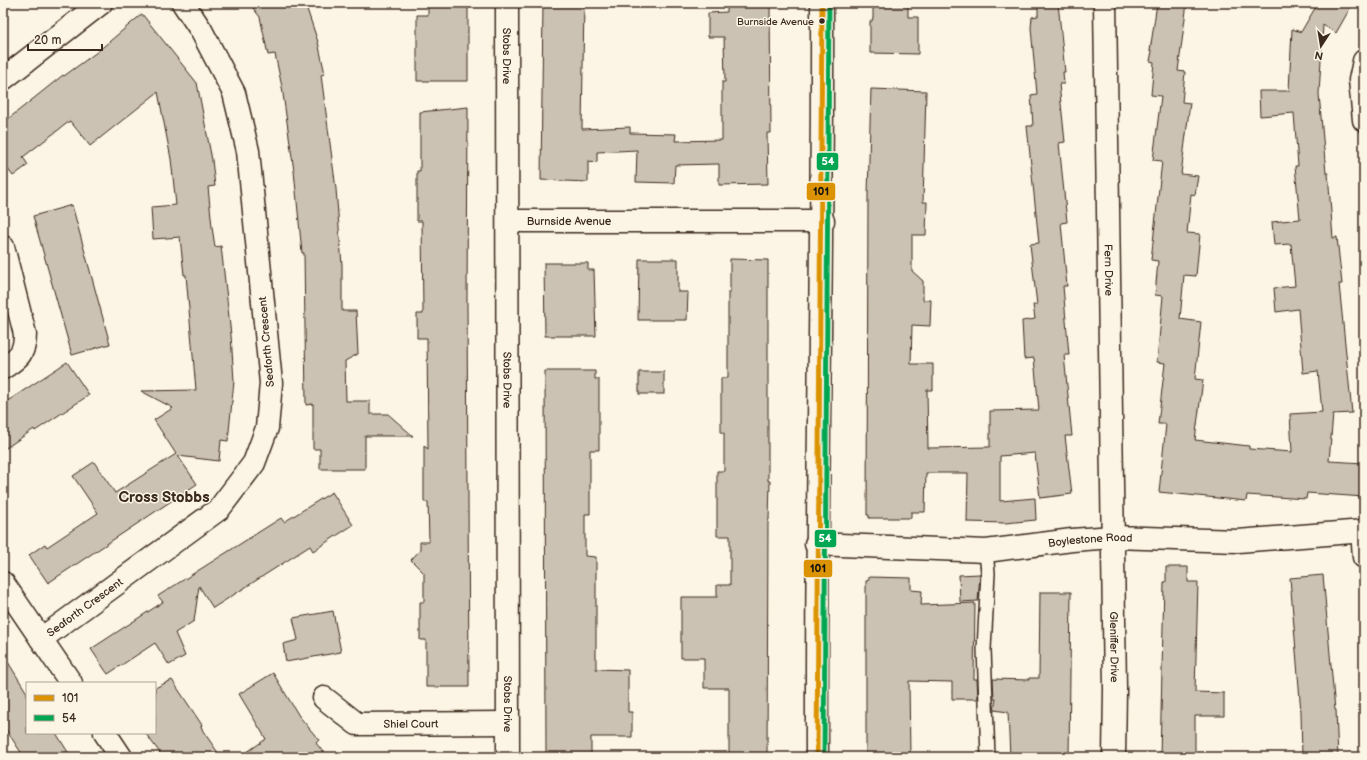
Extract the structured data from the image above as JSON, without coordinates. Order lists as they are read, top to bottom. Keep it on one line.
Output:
{"streets":{"street":["Stobs Drive","Burnside Avenue","Fern Drive","Seaforth Crescent","Boylestone Road","Gleniffer Drive","Shiel Court"]},"crossings":[["Stobs Drive","Burnside Avenue"],["Stobs Drive","Shiel Court"],["Fern Drive","Boylestone Road"],["Fern Drive","Gleniffer Drive"],["Boylestone Road","Gleniffer Drive"]],"districts":["Cross Stobbs"],"places":["Burnside Avenue"],"lines":["transit line 101","transit line 54"],"legend":["101","54"],"scale_bar":"20 m","north":"bottom"}
